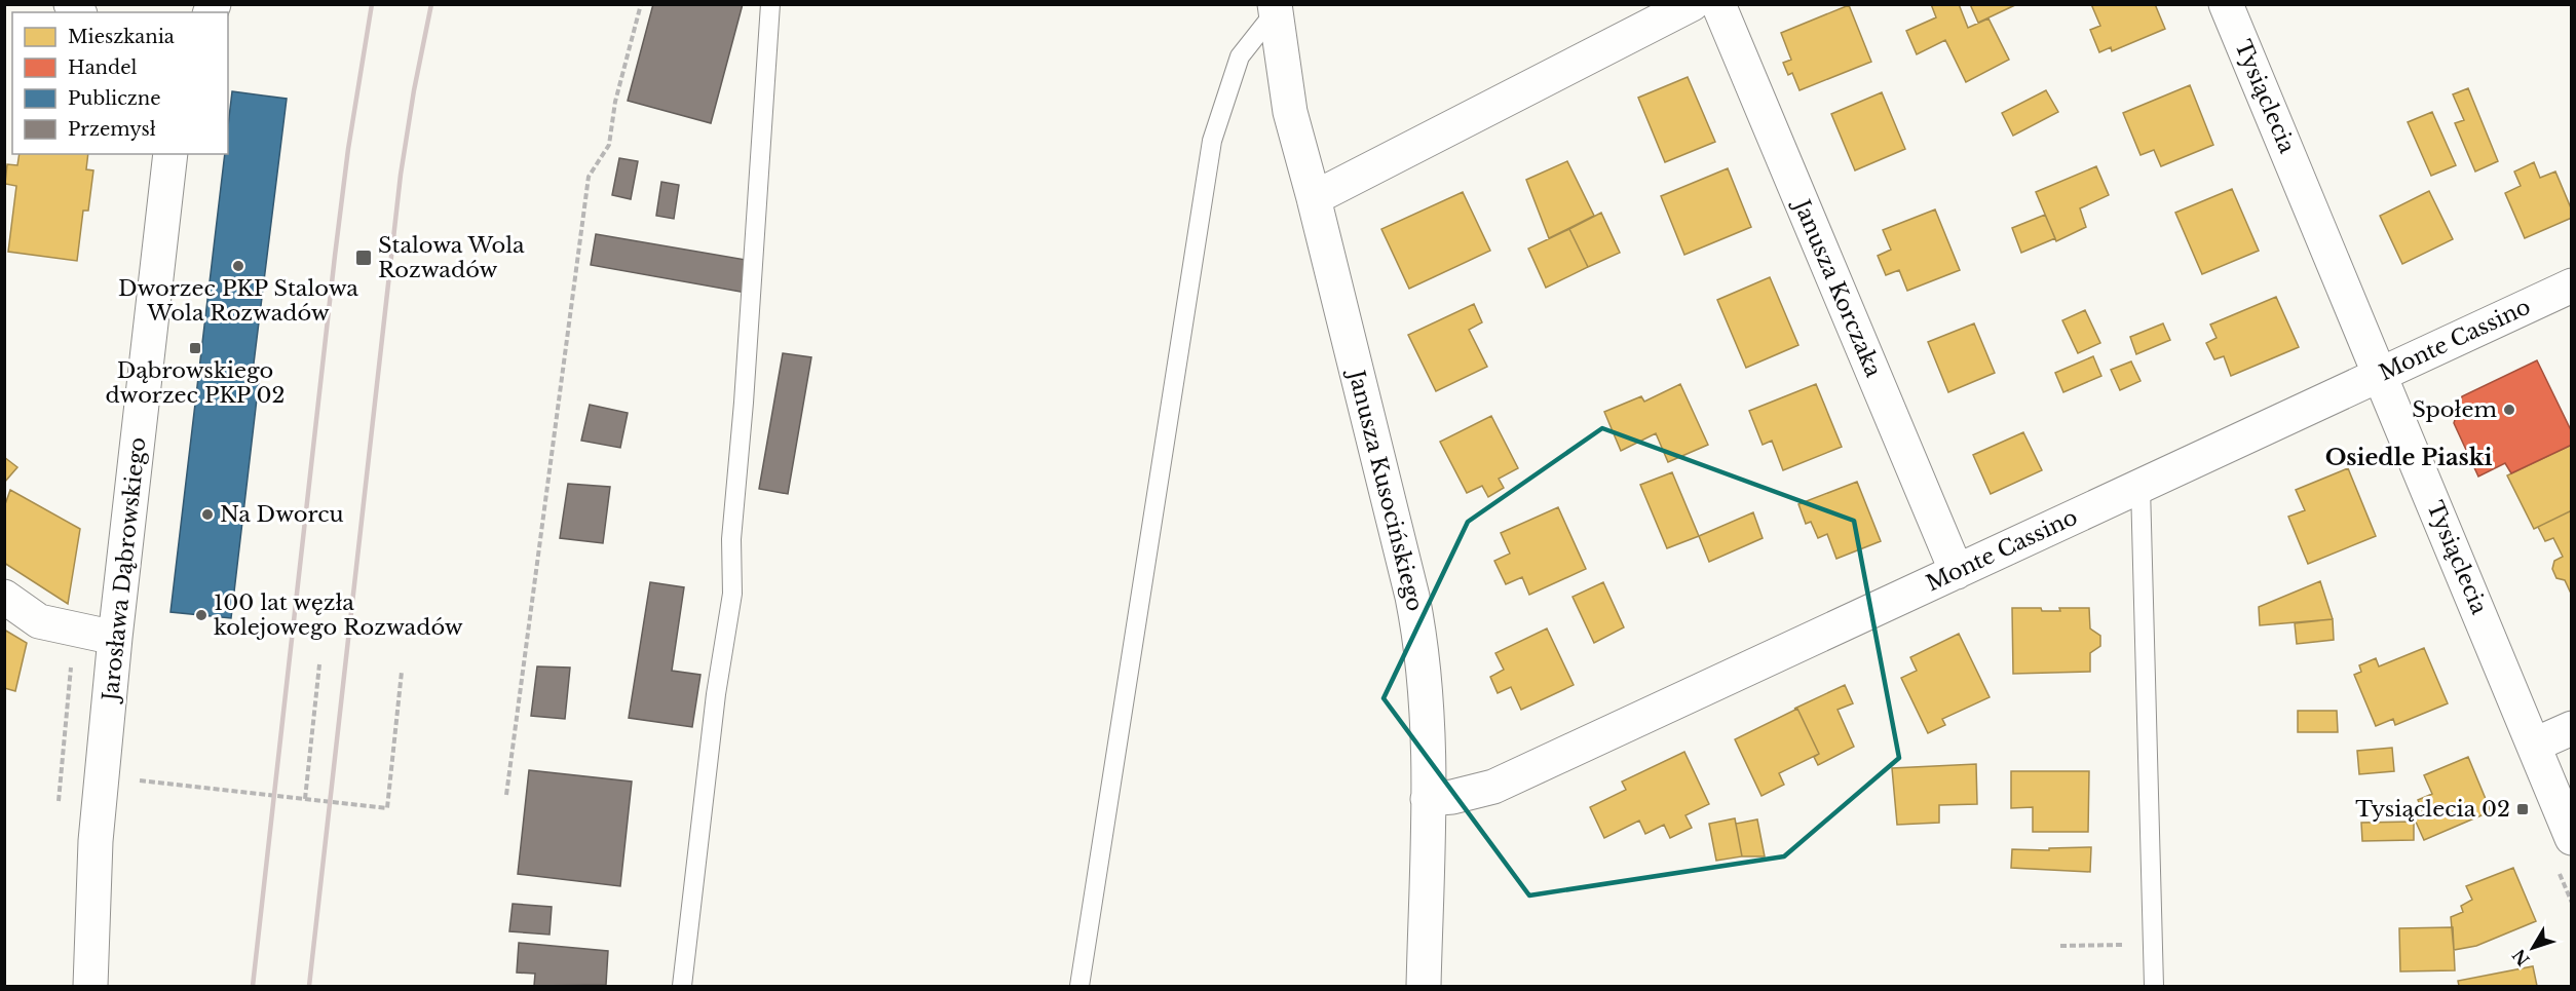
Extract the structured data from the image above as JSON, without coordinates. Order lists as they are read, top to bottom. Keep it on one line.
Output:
{"streets":{"street":["Tysiąclecia","Janusza Korczaka","Monte Cassino","Janusza Kusocińskiego","Jarosława Dąbrowskiego"]},"crossings":[["Tysiąclecia","Monte Cassino"],["Janusza Korczaka","Monte Cassino"],["Monte Cassino","Janusza Kusocińskiego"]],"districts":["Osiedle Piaski"],"places":{"transit":["Stalowa Wola Rozwadów","Dąbrowskiego dworzec PKP 02","Tysiąclecia 02"],"other":["Dworzec PKP Stalowa Wola Rozwadów","Społem","Na Dworcu","100 lat węzła kolejowego Rozwadów"]},"legend":["Mieszkania","Handel","Publiczne","Przemysł"],"north":"bottom left"}
